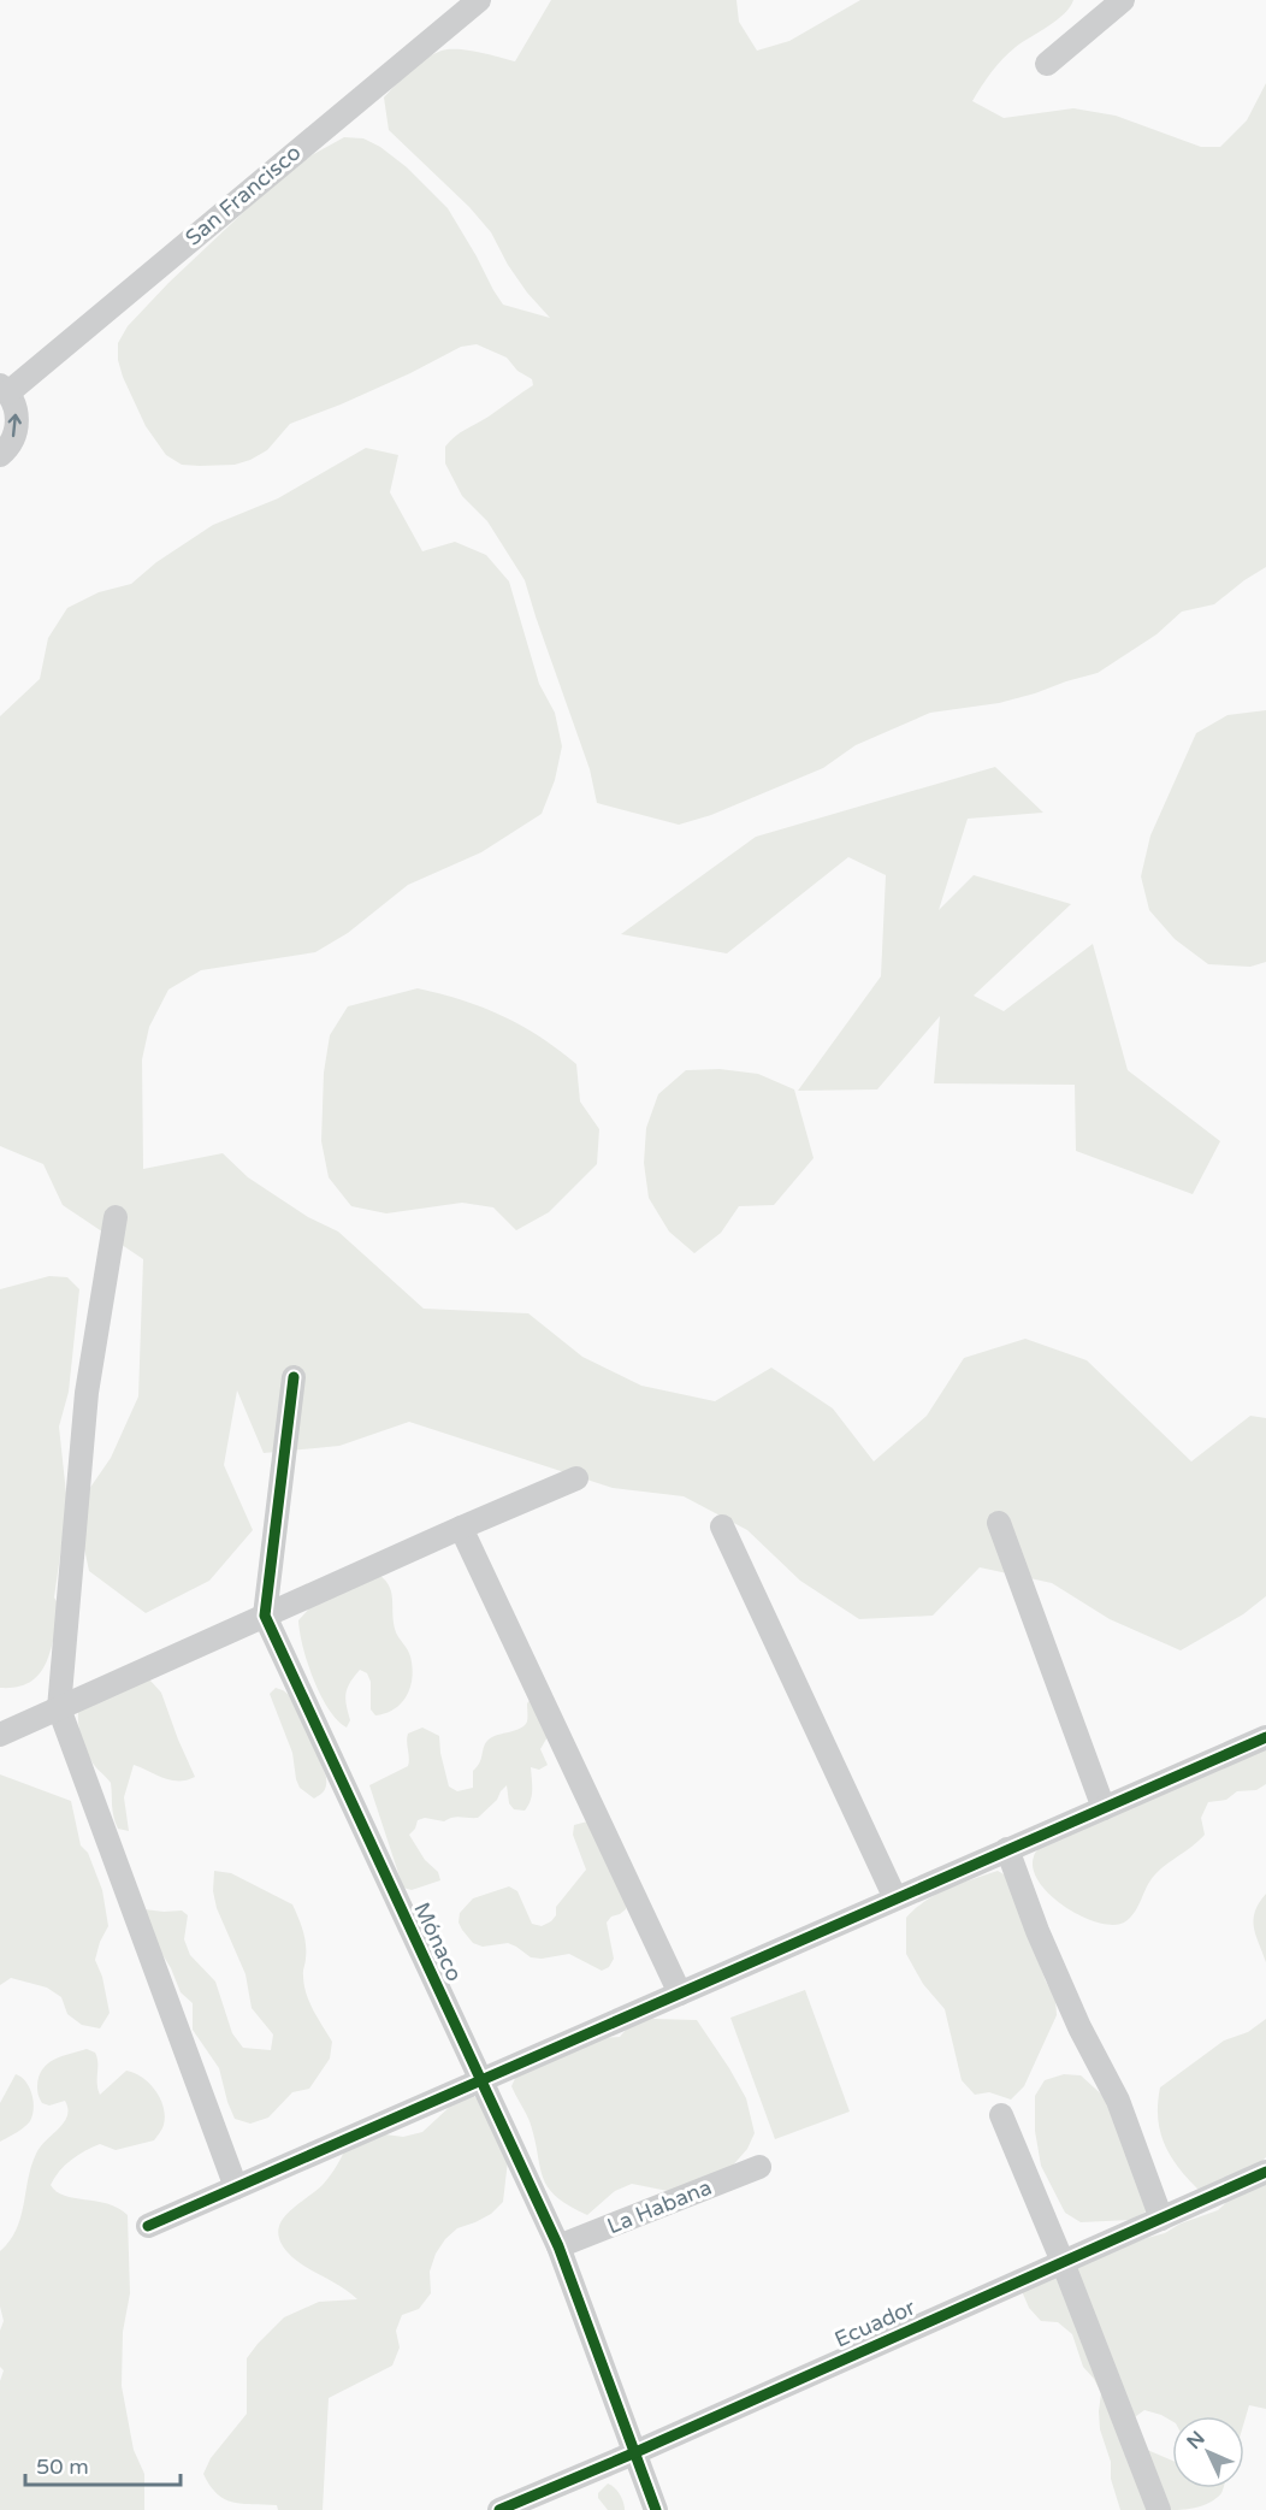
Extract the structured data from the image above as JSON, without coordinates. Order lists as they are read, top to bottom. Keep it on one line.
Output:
{"streets":{"street":["San Francisco","Mónaco","La Habana","Ecuador"]},"crossings":[["Mónaco","La Habana"],["Mónaco","Ecuador"]],"scale_bar":"50 m","north":"top left"}
